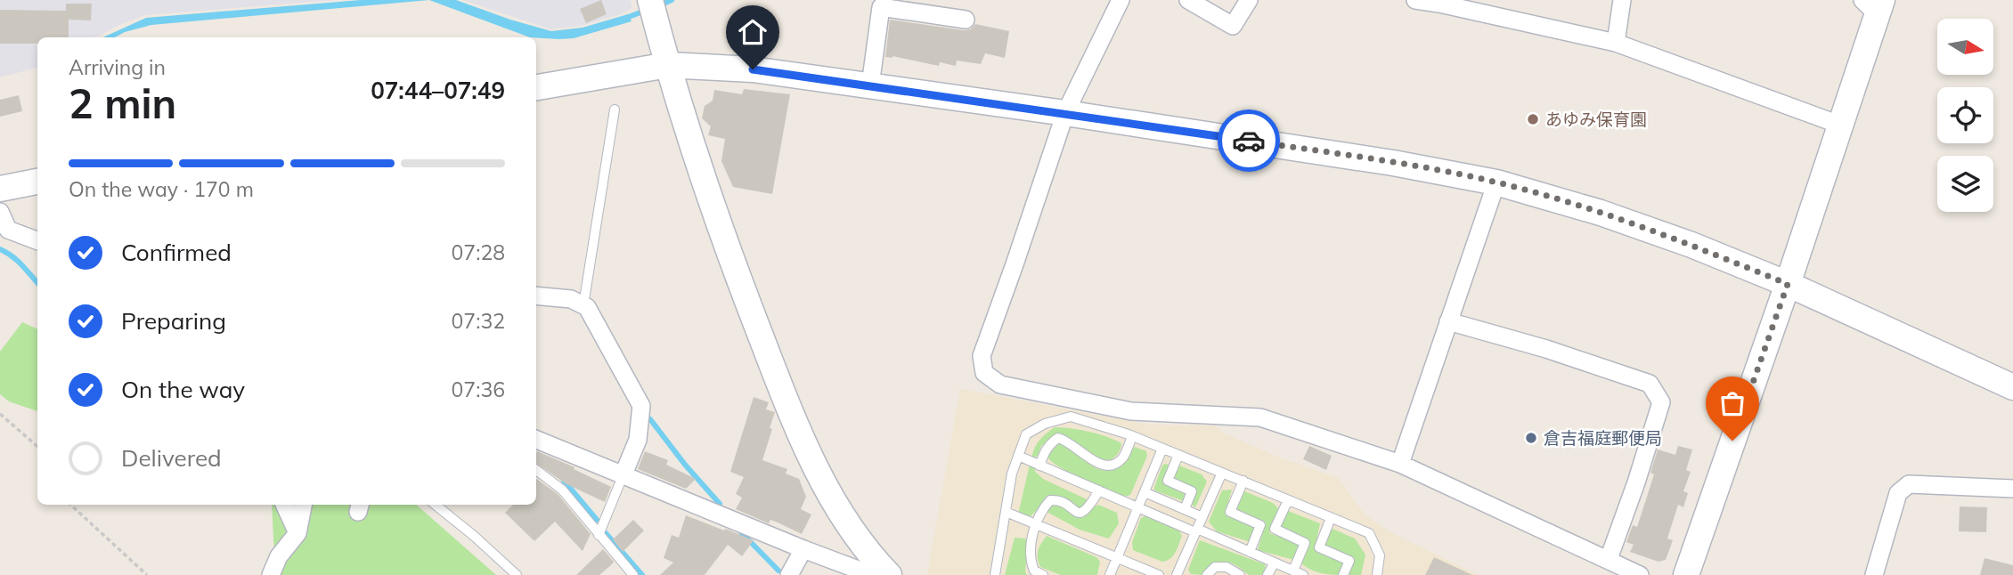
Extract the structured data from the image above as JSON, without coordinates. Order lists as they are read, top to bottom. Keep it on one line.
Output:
{"places":["あゆみ保育園","倉吉福庭郵便局"],"north":"right","page":{"heading":["2 min","Arriving in","07:44–07:49"],"bar":"On the way · 170 m","list":[["Confirmed","07:28"],["Preparing","07:32"],["On the way","07:36"],"Delivered"]}}
